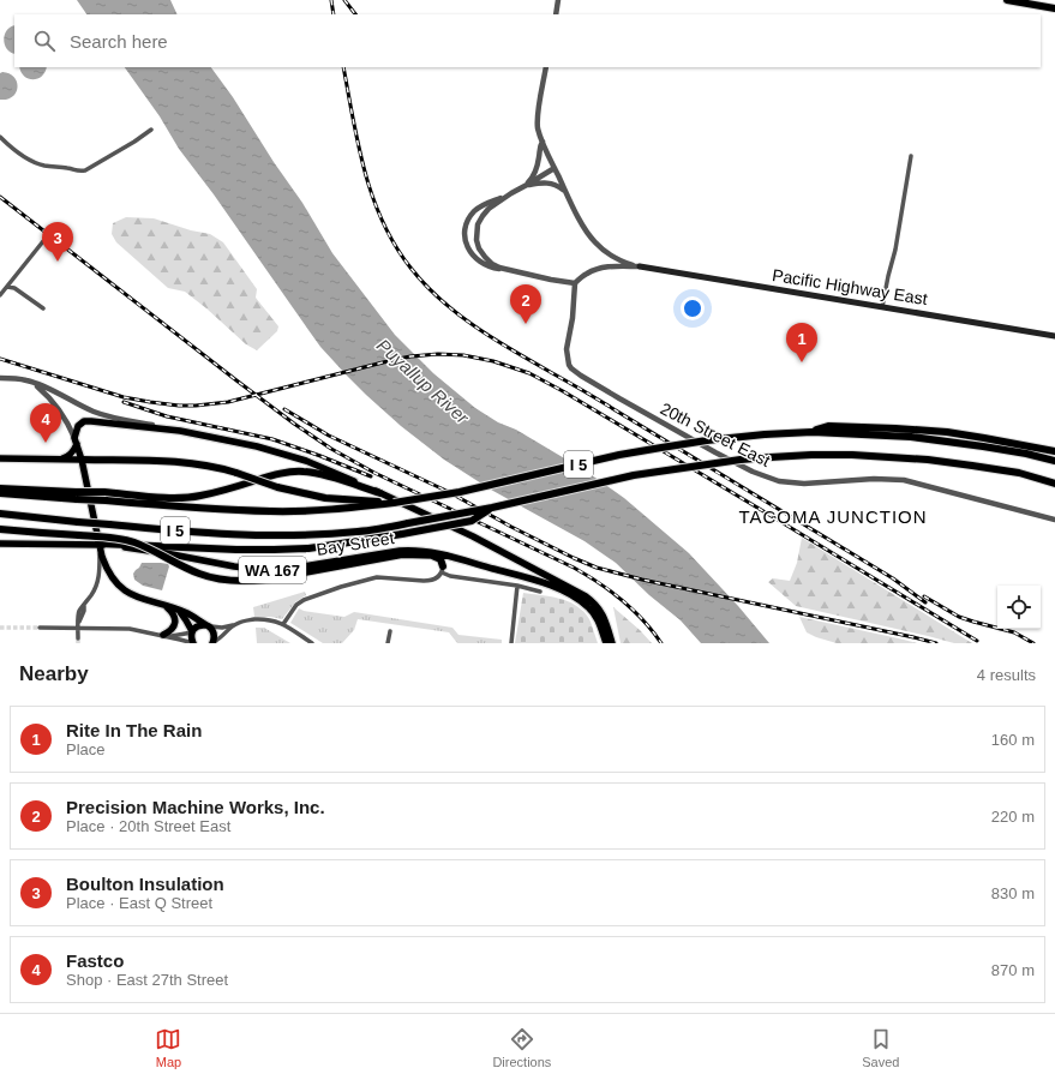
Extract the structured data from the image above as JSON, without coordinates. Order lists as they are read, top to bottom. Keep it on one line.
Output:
{"streets":{"highway":["I 5"],"main road":["Pacific Highway East","Bay Street","WA 167"],"street":["20th Street East"]},"districts":["TACOMA JUNCTION"],"water":["Puyallup River"],"page":{"search":"Search here","pins":["3","2","1","4"],"heading":["Nearby","4 results"],"list":[{"mark":"1","name":"Rite In The Rain","note":"Place","value":"160 m"},{"mark":"2","name":"Precision Machine Works, Inc.","note":"Place · 20th Street East","value":"220 m"},{"mark":"3","name":"Boulton Insulation","note":"Place · East Q Street","value":"830 m"},{"mark":"4","name":"Fastco","note":"Shop · East 27th Street","value":"870 m"}],"nav":["Map","Directions","Saved"]}}
